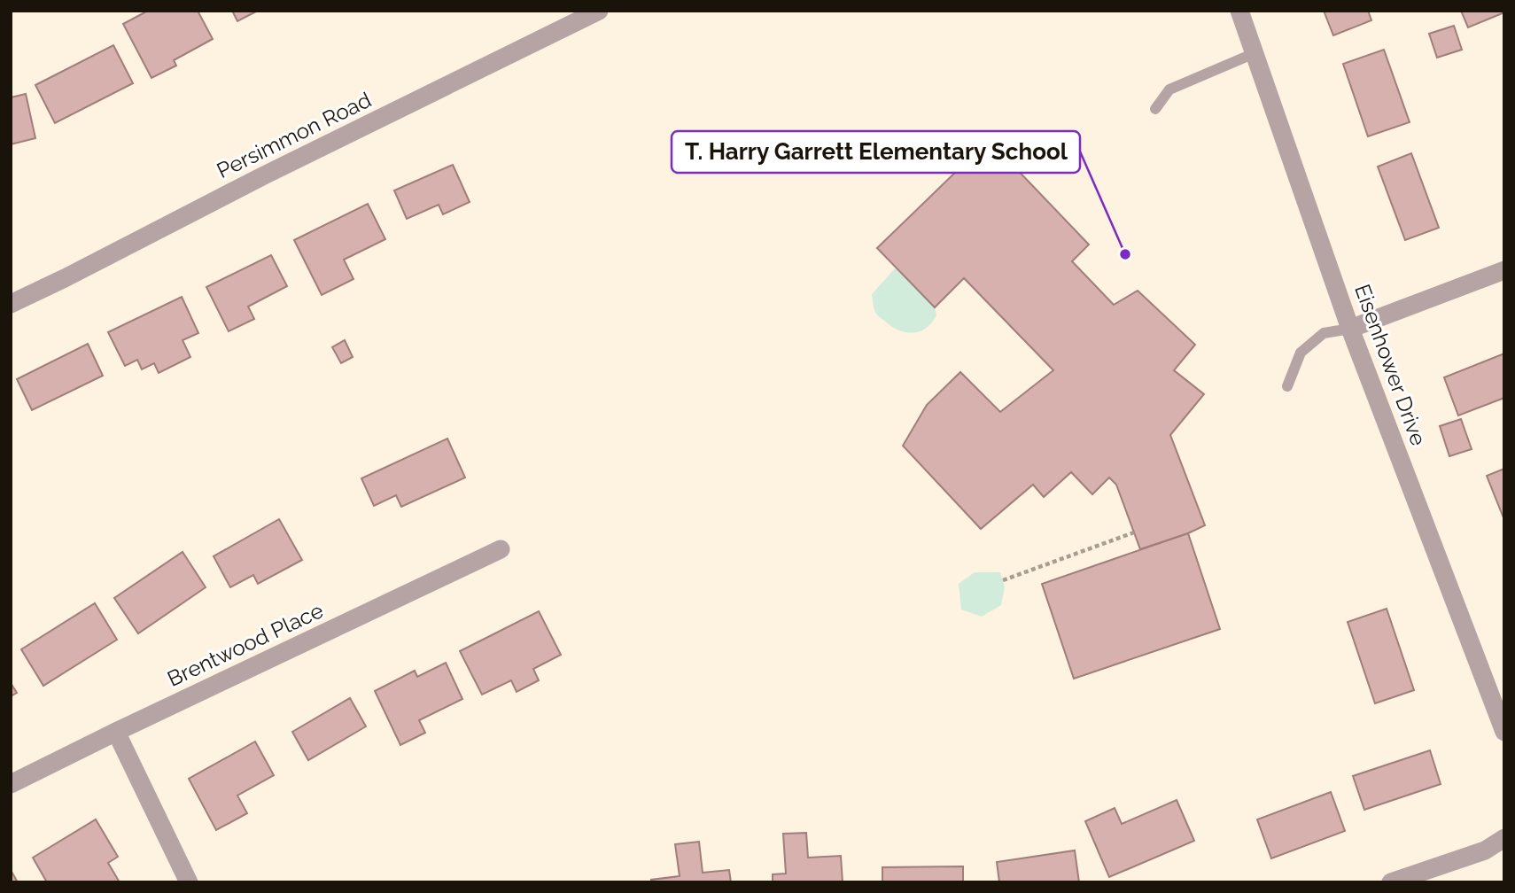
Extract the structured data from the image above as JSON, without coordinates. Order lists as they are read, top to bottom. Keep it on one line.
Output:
{"streets":{"street":["Persimmon Road","Eisenhower Drive","Brentwood Place"]},"places":["T. Harry Garrett Elementary School"]}
